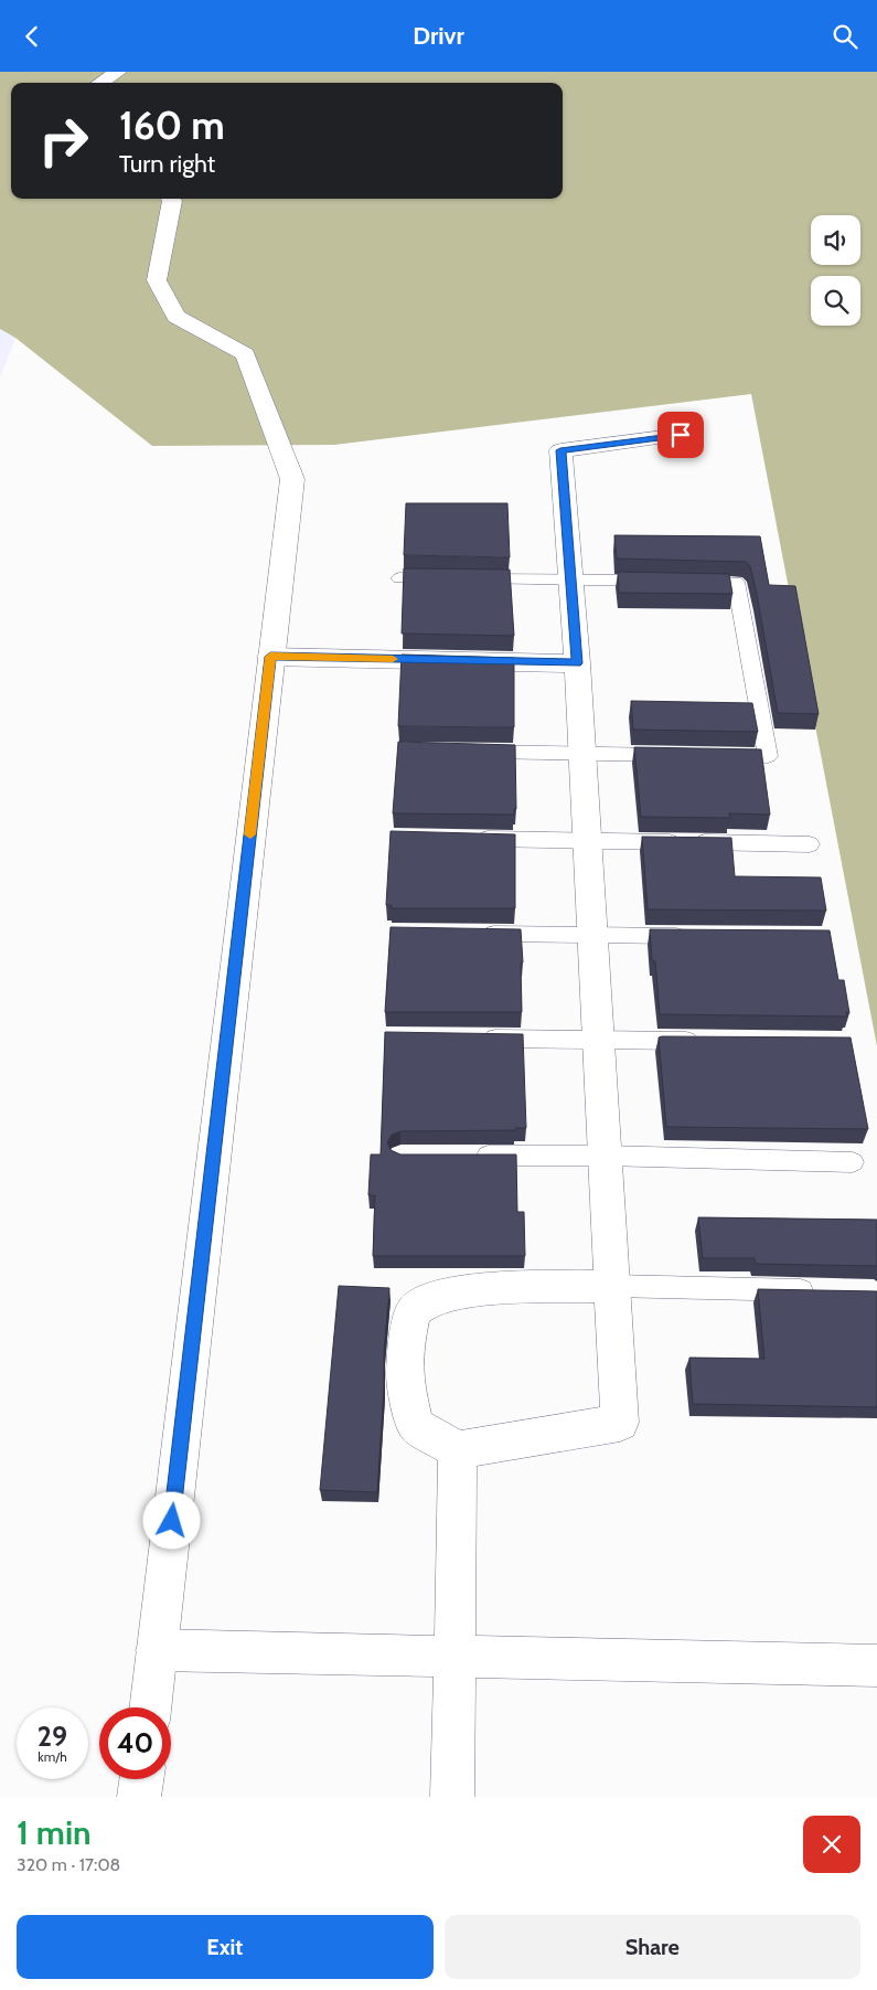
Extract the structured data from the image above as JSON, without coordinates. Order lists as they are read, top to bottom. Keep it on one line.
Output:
{"page":{"header":"Drivr","turn":["160 m","Turn right"],"speed":"29 km/h","limit":"40","heading":["1 min","320 m · 17:08"],"buttons":["Exit","Share"]}}
